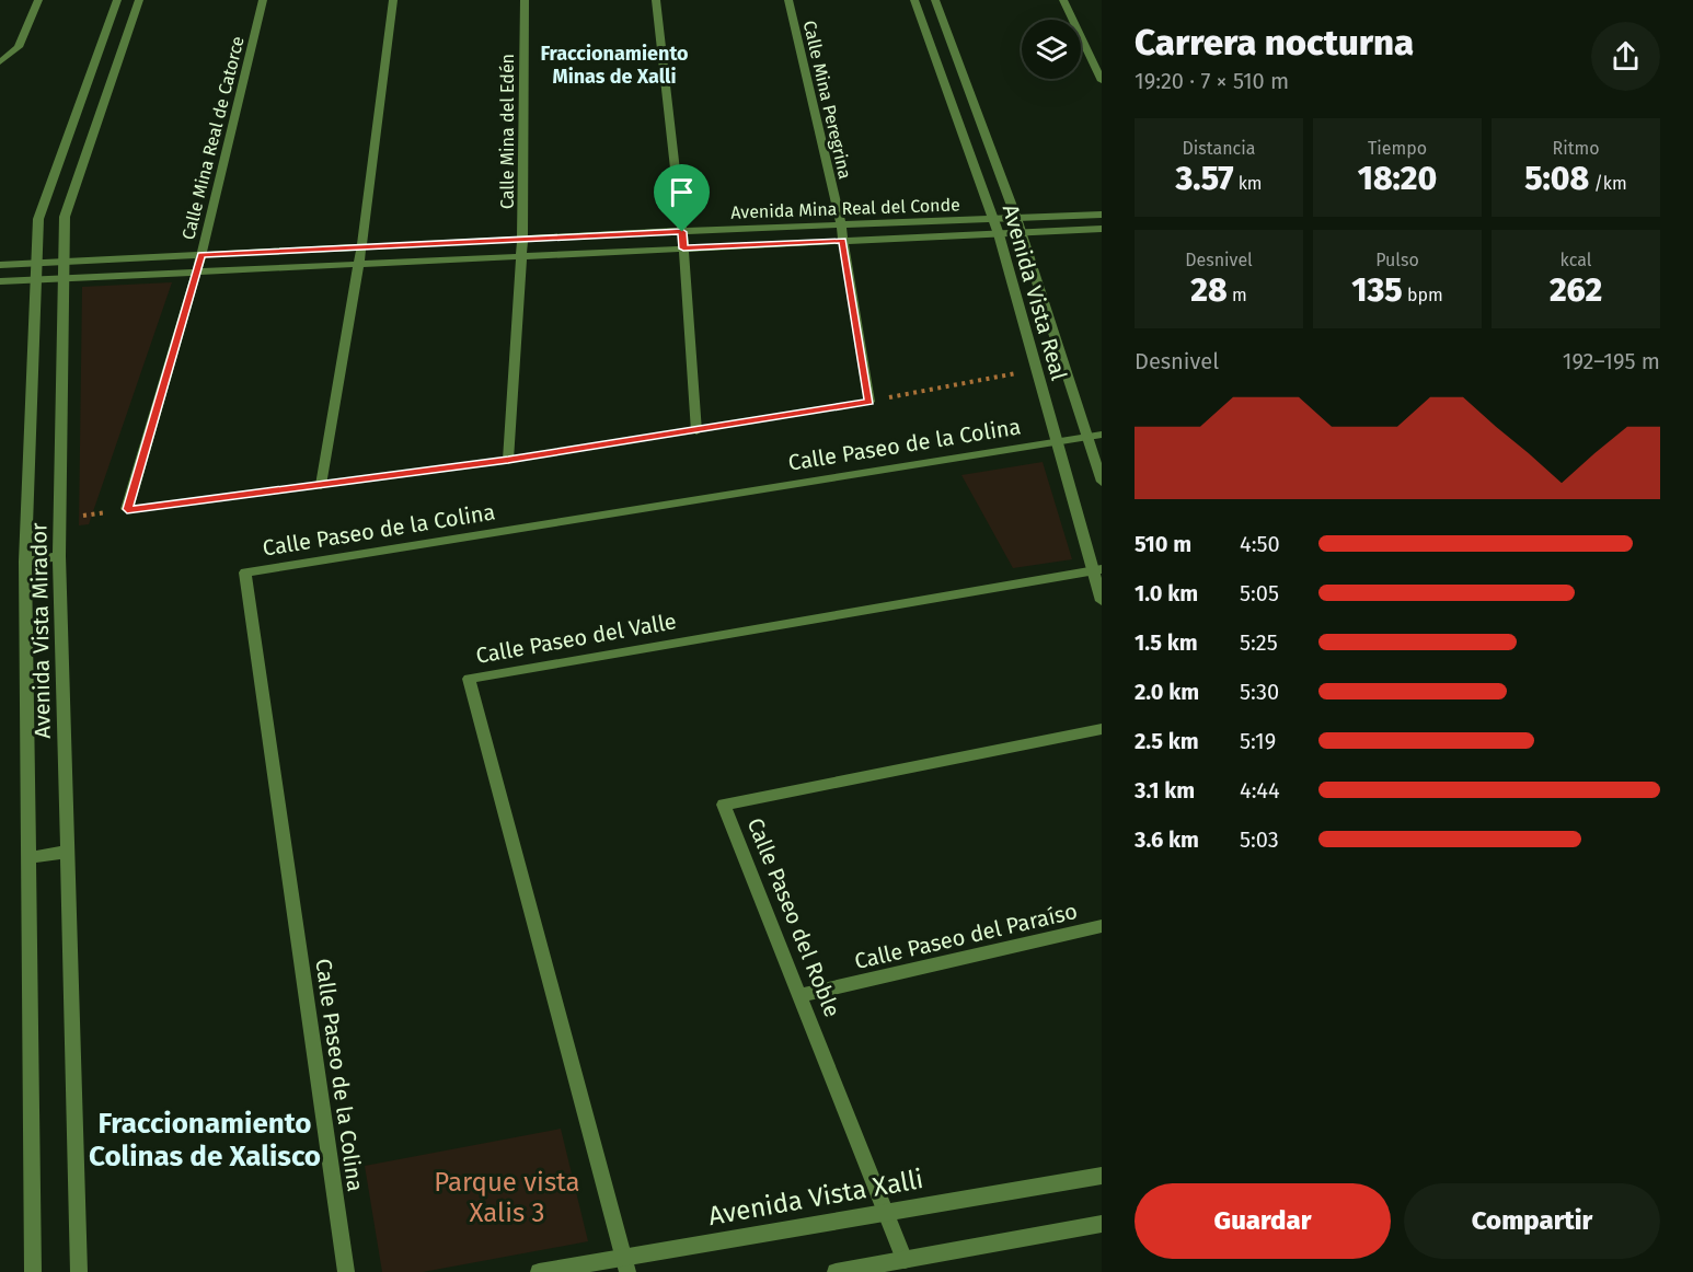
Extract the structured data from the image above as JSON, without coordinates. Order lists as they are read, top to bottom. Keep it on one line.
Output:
{"streets":{"street":["Calle Mina Peregrina","Calle Mina del Edén","Calle Mina Real de Catorce","Avenida Mina Real del Conde","Avenida Vista Real","Calle Paseo de la Colina","Avenida Vista Mirador","Calle Paseo del Valle","Calle Paseo del Roble","Calle Paseo del Paraíso","Avenida Vista Xalli"]},"crossings":[["Calle Mina Peregrina","Avenida Mina Real del Conde"],["Calle Mina del Edén","Avenida Mina Real del Conde"],["Calle Mina Real de Catorce","Avenida Mina Real del Conde"],["Avenida Mina Real del Conde","Avenida Vista Real"],["Avenida Mina Real del Conde","Avenida Vista Mirador"],["Avenida Vista Real","Calle Paseo de la Colina"],["Avenida Vista Real","Calle Paseo del Valle"],["Calle Paseo del Valle","Avenida Vista Xalli"],["Calle Paseo del Roble","Calle Paseo del Paraíso"],["Calle Paseo del Roble","Avenida Vista Xalli"]],"districts":["Fraccionamiento Minas de Xalli","Fraccionamiento Colinas de Xalisco"],"parks":["Parque vista Xalis 3"],"page":{"heading":["Carrera nocturna","19:20 · 7 × 510 m"],"stats":[["Distancia","3.57 km"],["Tiempo","18:20"],["Ritmo","5:08 /km"],["Desnivel","28 m"],["Pulso","135 bpm"],["kcal","262"]],"chart":["Desnivel","192–195 m"],"list":[{"name":"510 m","note":"4:50"},{"name":"1.0 km","note":"5:05"},{"name":"1.5 km","note":"5:25"},{"name":"2.0 km","note":"5:30"},{"name":"2.5 km","note":"5:19"},{"name":"3.1 km","note":"4:44"},{"name":"3.6 km","note":"5:03"}],"buttons":["Guardar","Compartir"]}}
